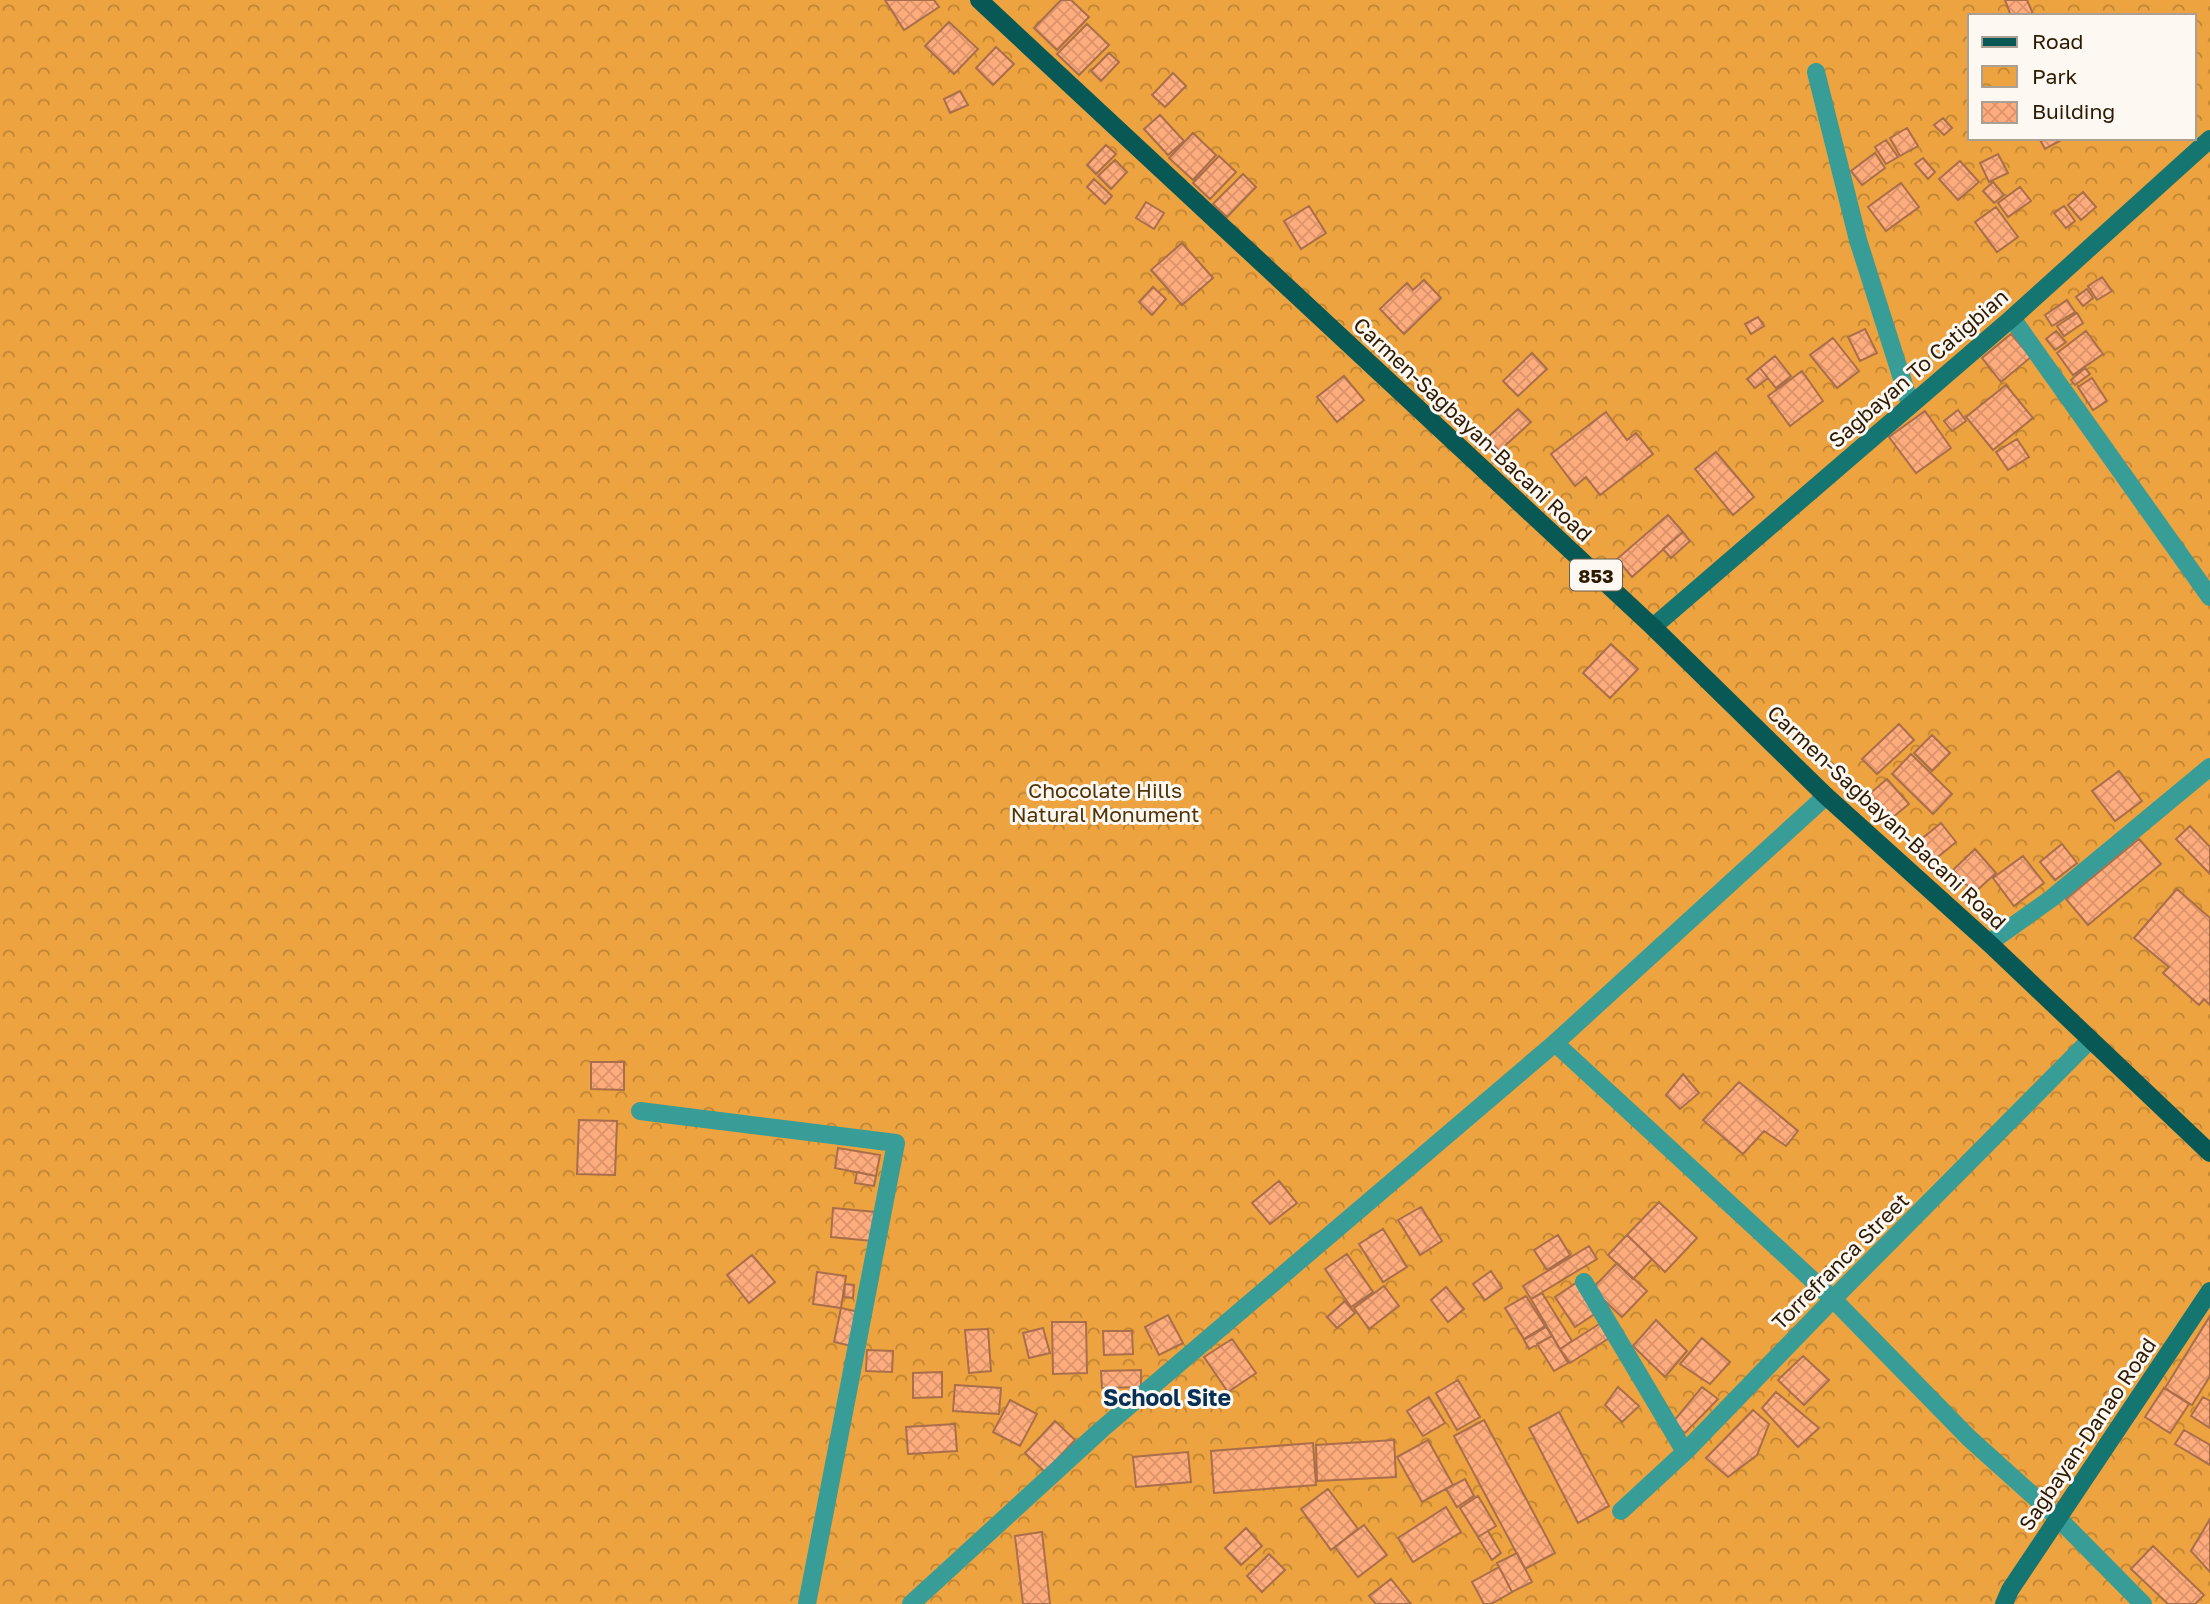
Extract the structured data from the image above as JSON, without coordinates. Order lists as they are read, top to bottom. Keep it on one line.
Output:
{"streets":{"main road":["Sagbayan To Catigbian","Carmen-Sagbayan-Bacani Road","853","Sagbayan-Danao Road"],"street":["Torrefranca Street"]},"crossings":[["Sagbayan To Catigbian","Carmen-Sagbayan-Bacani Road"],["Carmen-Sagbayan-Bacani Road","Torrefranca Street"]],"districts":["School Site"],"parks":["Chocolate Hills Natural Monument"],"legend":["Road","Park","Building"]}
